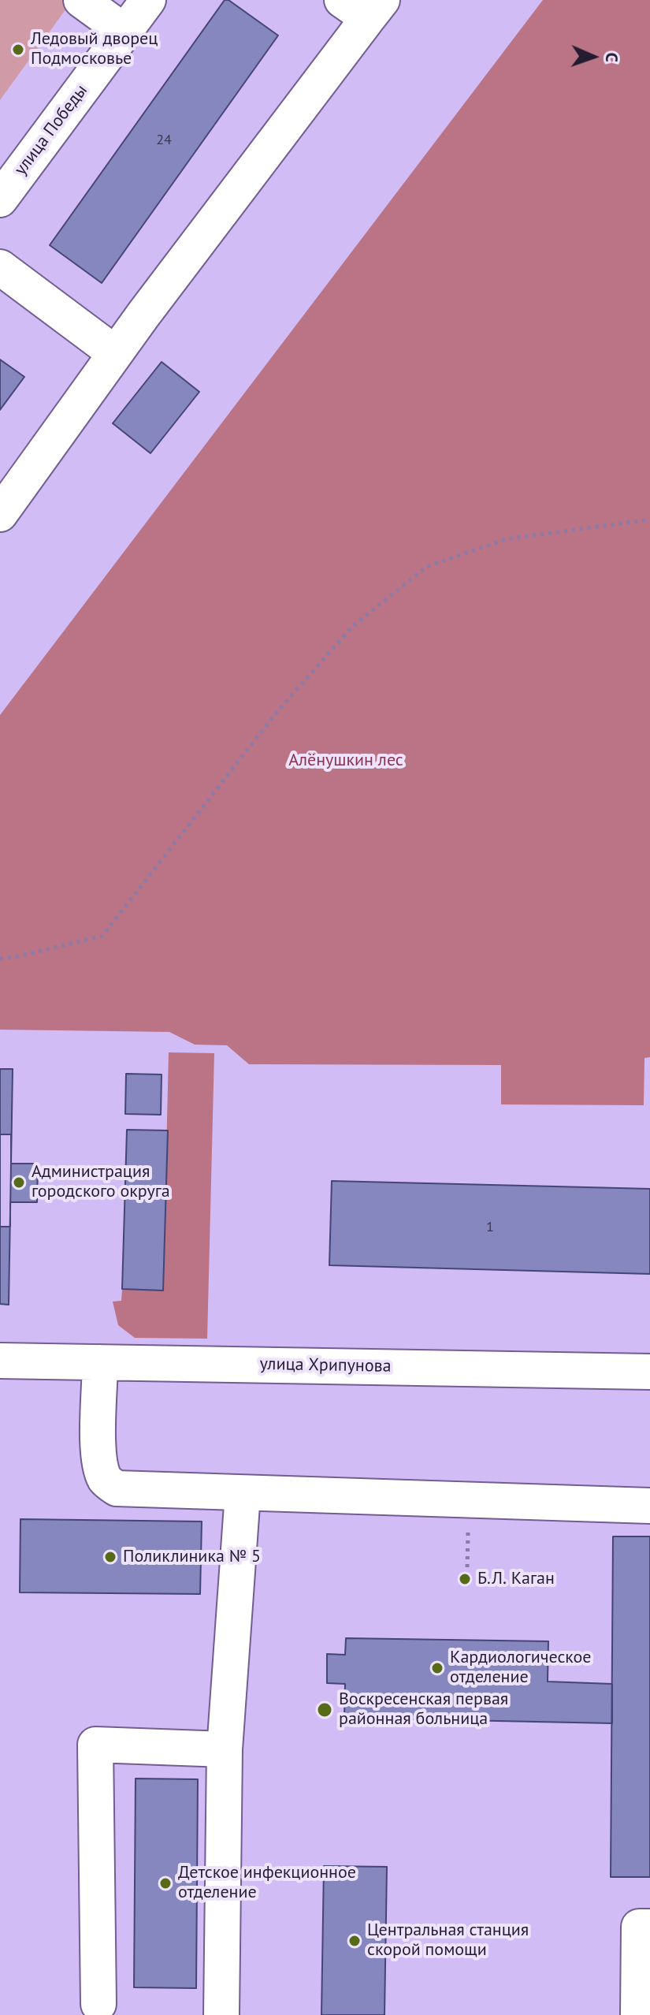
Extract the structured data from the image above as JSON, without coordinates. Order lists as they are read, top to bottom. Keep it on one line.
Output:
{"streets":{"street":["улица Победы","улица Хрипунова"]},"parks":["Алёнушкин лес"],"places":["Ледовый дворец Подмосковье","Администрация городского округа","Поликлиника № 5","Б.Л. Каган","Кардиологическое отделение","Воскресенская первая районная больница","Детское инфекционное отделение","Центральная станция скорой помощи"],"house_numbers":["24","1"],"north":"right"}
